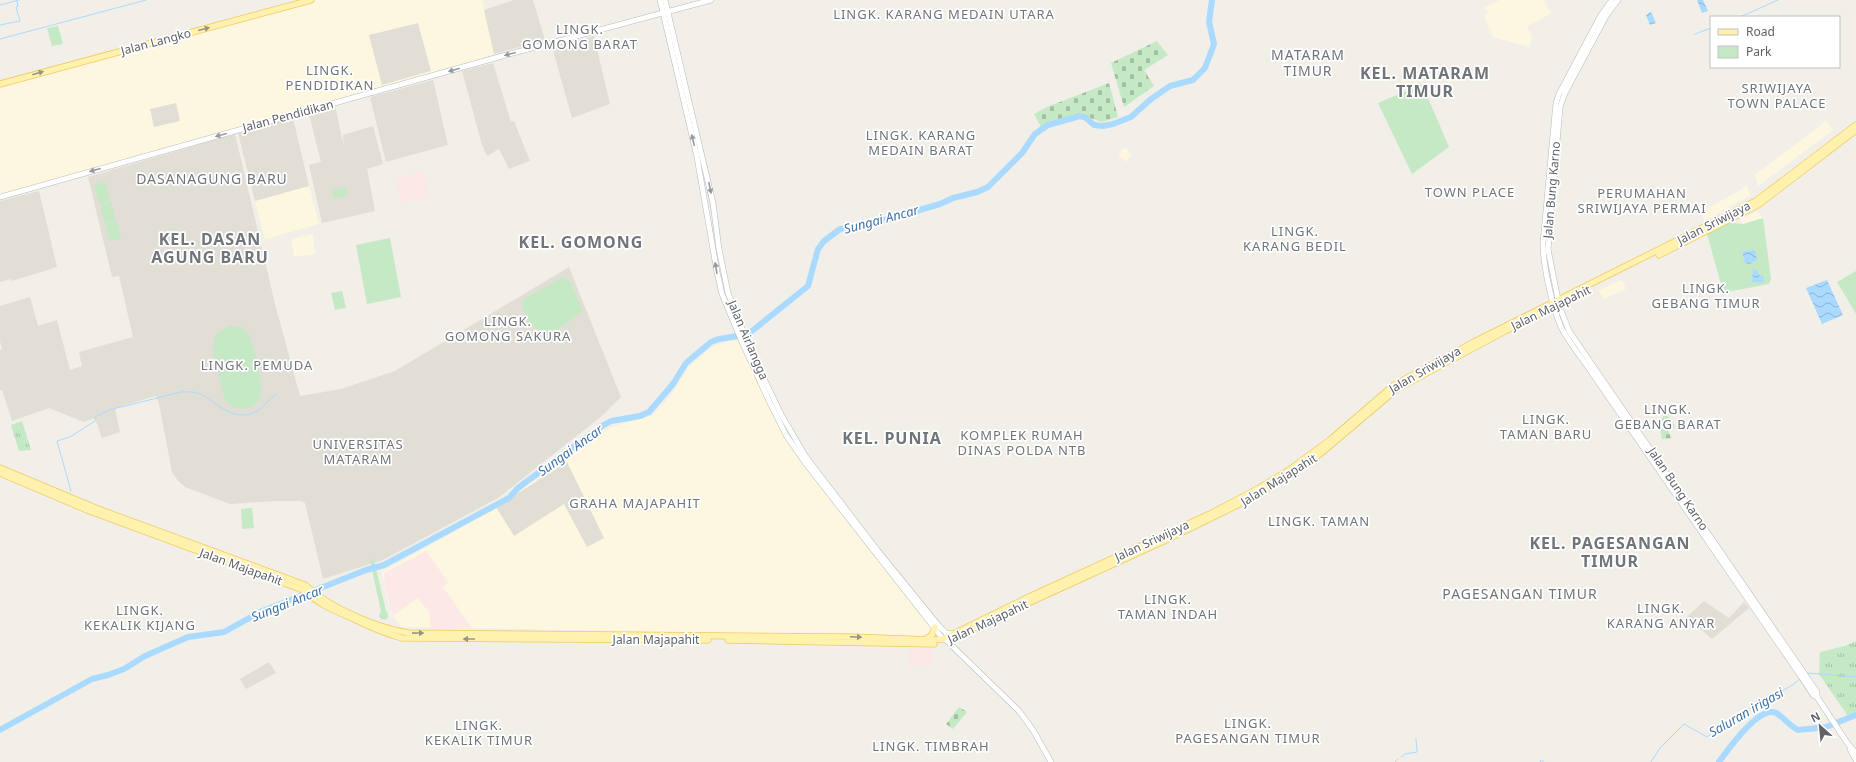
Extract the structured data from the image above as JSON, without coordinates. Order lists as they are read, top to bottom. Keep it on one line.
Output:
{"streets":{"main road":["Jalan Langko","Jalan Pendidikan","Jalan Bung Karno","Jalan Sriwijaya","Jalan Majapahit","Jalan Airlangga"]},"crossings":[["Jalan Pendidikan","Jalan Airlangga"],["Jalan Bung Karno","Jalan Sriwijaya"],["Jalan Sriwijaya","Jalan Majapahit"],["Jalan Majapahit","Jalan Airlangga"]],"one_way":["Jalan Langko","Jalan Pendidikan"],"districts":["LINGK. KARANG MEDAIN UTARA","LINGK. GOMONG BARAT","MATARAM TIMUR","LINGK. PENDIDIKAN","KEL. MATARAM TIMUR","SRIWIJAYA TOWN PALACE","LINGK. KARANG MEDAIN BARAT","DASANAGUNG BARU","TOWN PLACE","PERUMAHAN SRIWIJAYA PERMAI","LINGK. KARANG BEDIL","KEL. DASAN AGUNG BARU","KEL. GOMONG","LINGK. GEBANG TIMUR","LINGK. GOMONG SAKURA","LINGK. PEMUDA","LINGK. GEBANG BARAT","LINGK. TAMAN BARU","KOMPLEK RUMAH DINAS POLDA NTB","KEL. PUNIA","UNIVERSITAS MATARAM","GRAHA MAJAPAHIT","LINGK. TAMAN","KEL. PAGESANGAN TIMUR","PAGESANGAN TIMUR","LINGK. TAMAN INDAH","LINGK. KARANG ANYAR","LINGK. KEKALIK KIJANG","LINGK. PAGESANGAN TIMUR","LINGK. KEKALIK TIMUR","LINGK. TIMBRAH"],"water":["Sungai Ancar","Saluran irigasi"],"legend":["Road","Park"],"north":"top left"}
